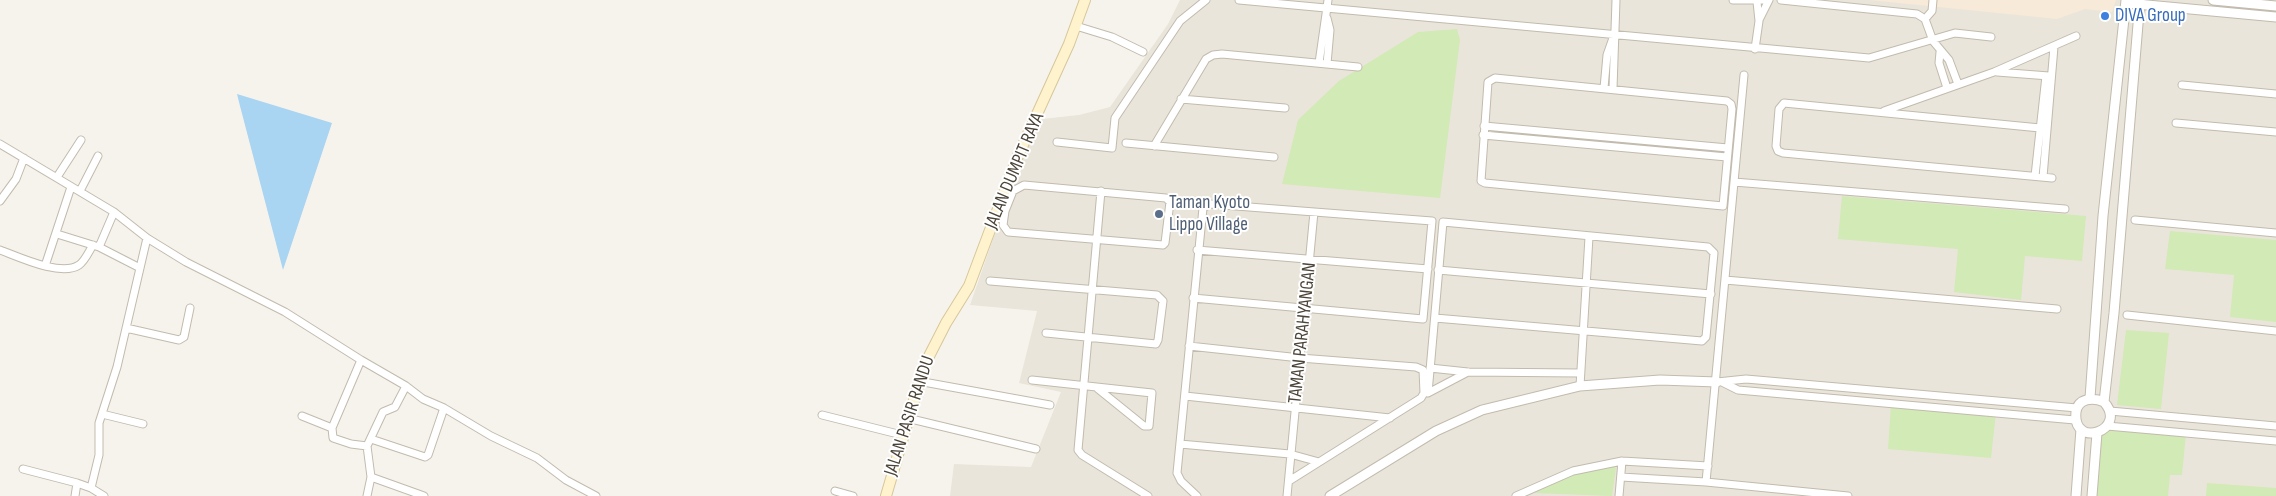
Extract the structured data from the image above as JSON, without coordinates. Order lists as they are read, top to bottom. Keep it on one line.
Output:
{"streets":{"main road":["JALAN DUMPIT RAYA","JALAN PASIR RANDU"],"street":["TAMAN PARAHYANGAN"]},"crossings":[["JALAN DUMPIT RAYA","JALAN PASIR RANDU"]],"places":["DIVA Group","Taman Kyoto Lippo Village"]}
